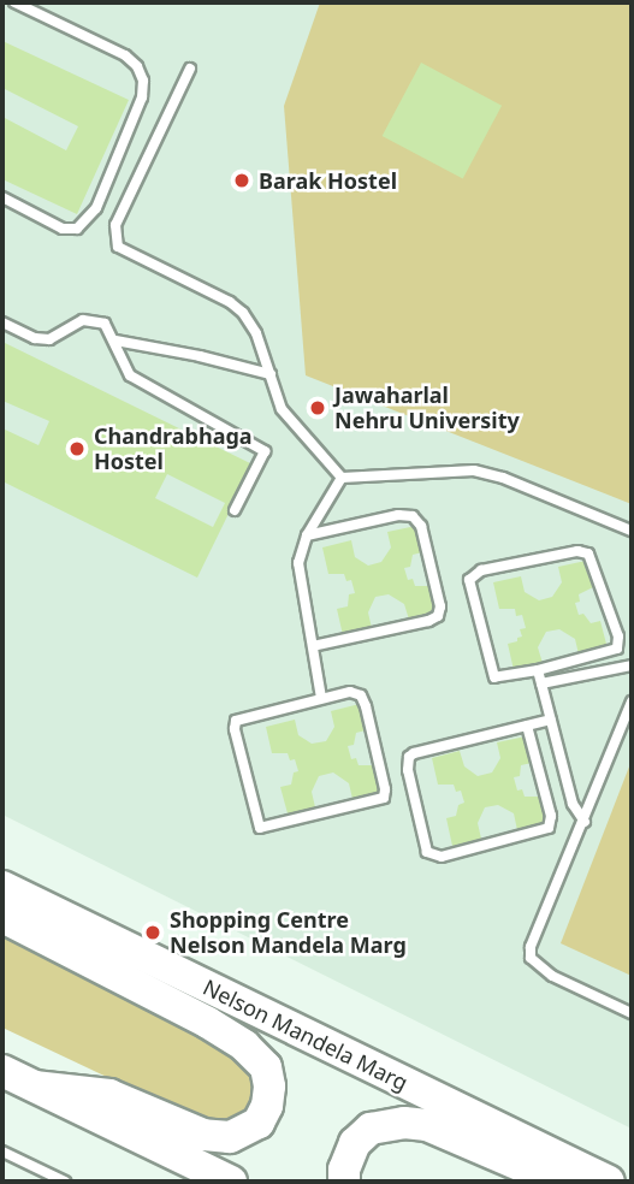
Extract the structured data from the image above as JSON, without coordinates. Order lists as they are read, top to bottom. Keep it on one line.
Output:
{"streets":{"main road":["Nelson Mandela Marg"]},"places":["Barak Hostel","Jawaharlal Nehru University","Chandrabhaga Hostel","Shopping Centre Nelson Mandela Marg"]}
